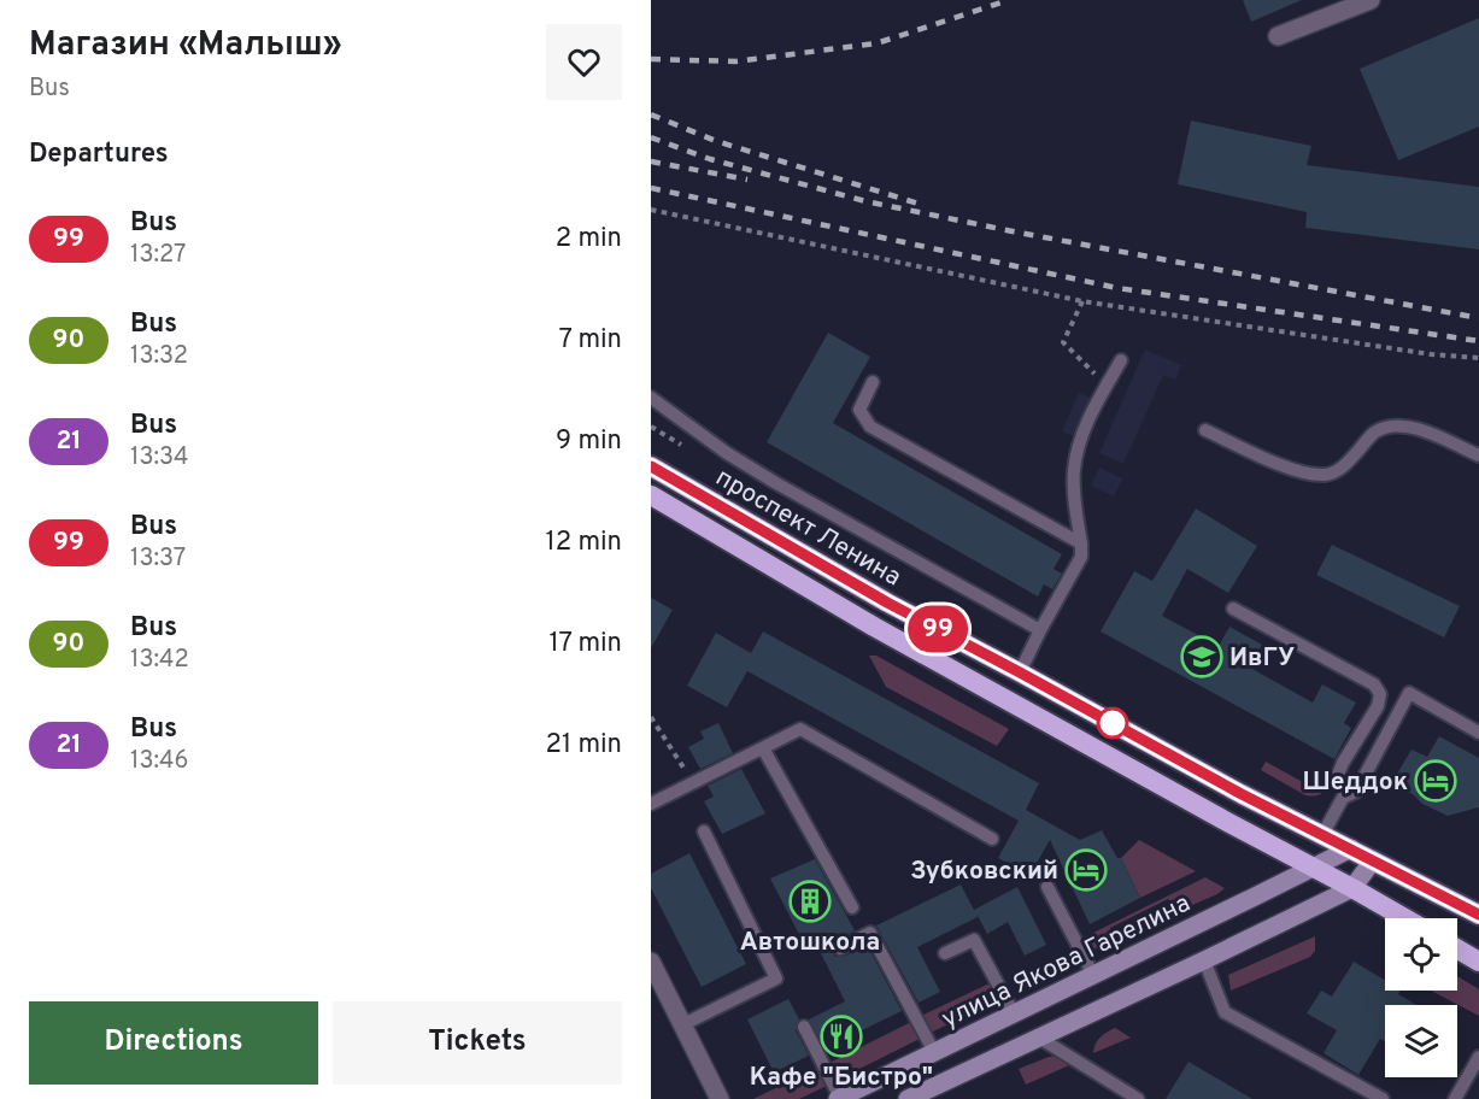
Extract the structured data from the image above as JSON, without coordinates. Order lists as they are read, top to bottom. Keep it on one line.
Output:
{"streets":{"highway":["проспект Ленина"],"main road":["улица Якова Гарелина"]},"crossings":[["проспект Ленина","улица Якова Гарелина"]],"places":{"school or university":["ИвГУ"],"hotel":["Шеддок","Зубковский"],"building":["Автошкола"],"restaurant":["Кафе \"Бистро\""]},"lines":["bus line 99"],"page":{"heading":[["Магазин «Малыш»","Bus"],"Departures"],"on_map":"99","list":[{"mark":"99","name":"Bus","note":"13:27","value":"2 min"},{"mark":"90","name":"Bus","note":"13:32","value":"7 min"},{"mark":"21","name":"Bus","note":"13:34","value":"9 min"},{"mark":"99","name":"Bus","note":"13:37","value":"12 min"},{"mark":"90","name":"Bus","note":"13:42","value":"17 min"},{"mark":"21","name":"Bus","note":"13:46","value":"21 min"}],"buttons":["Directions","Tickets"]}}
